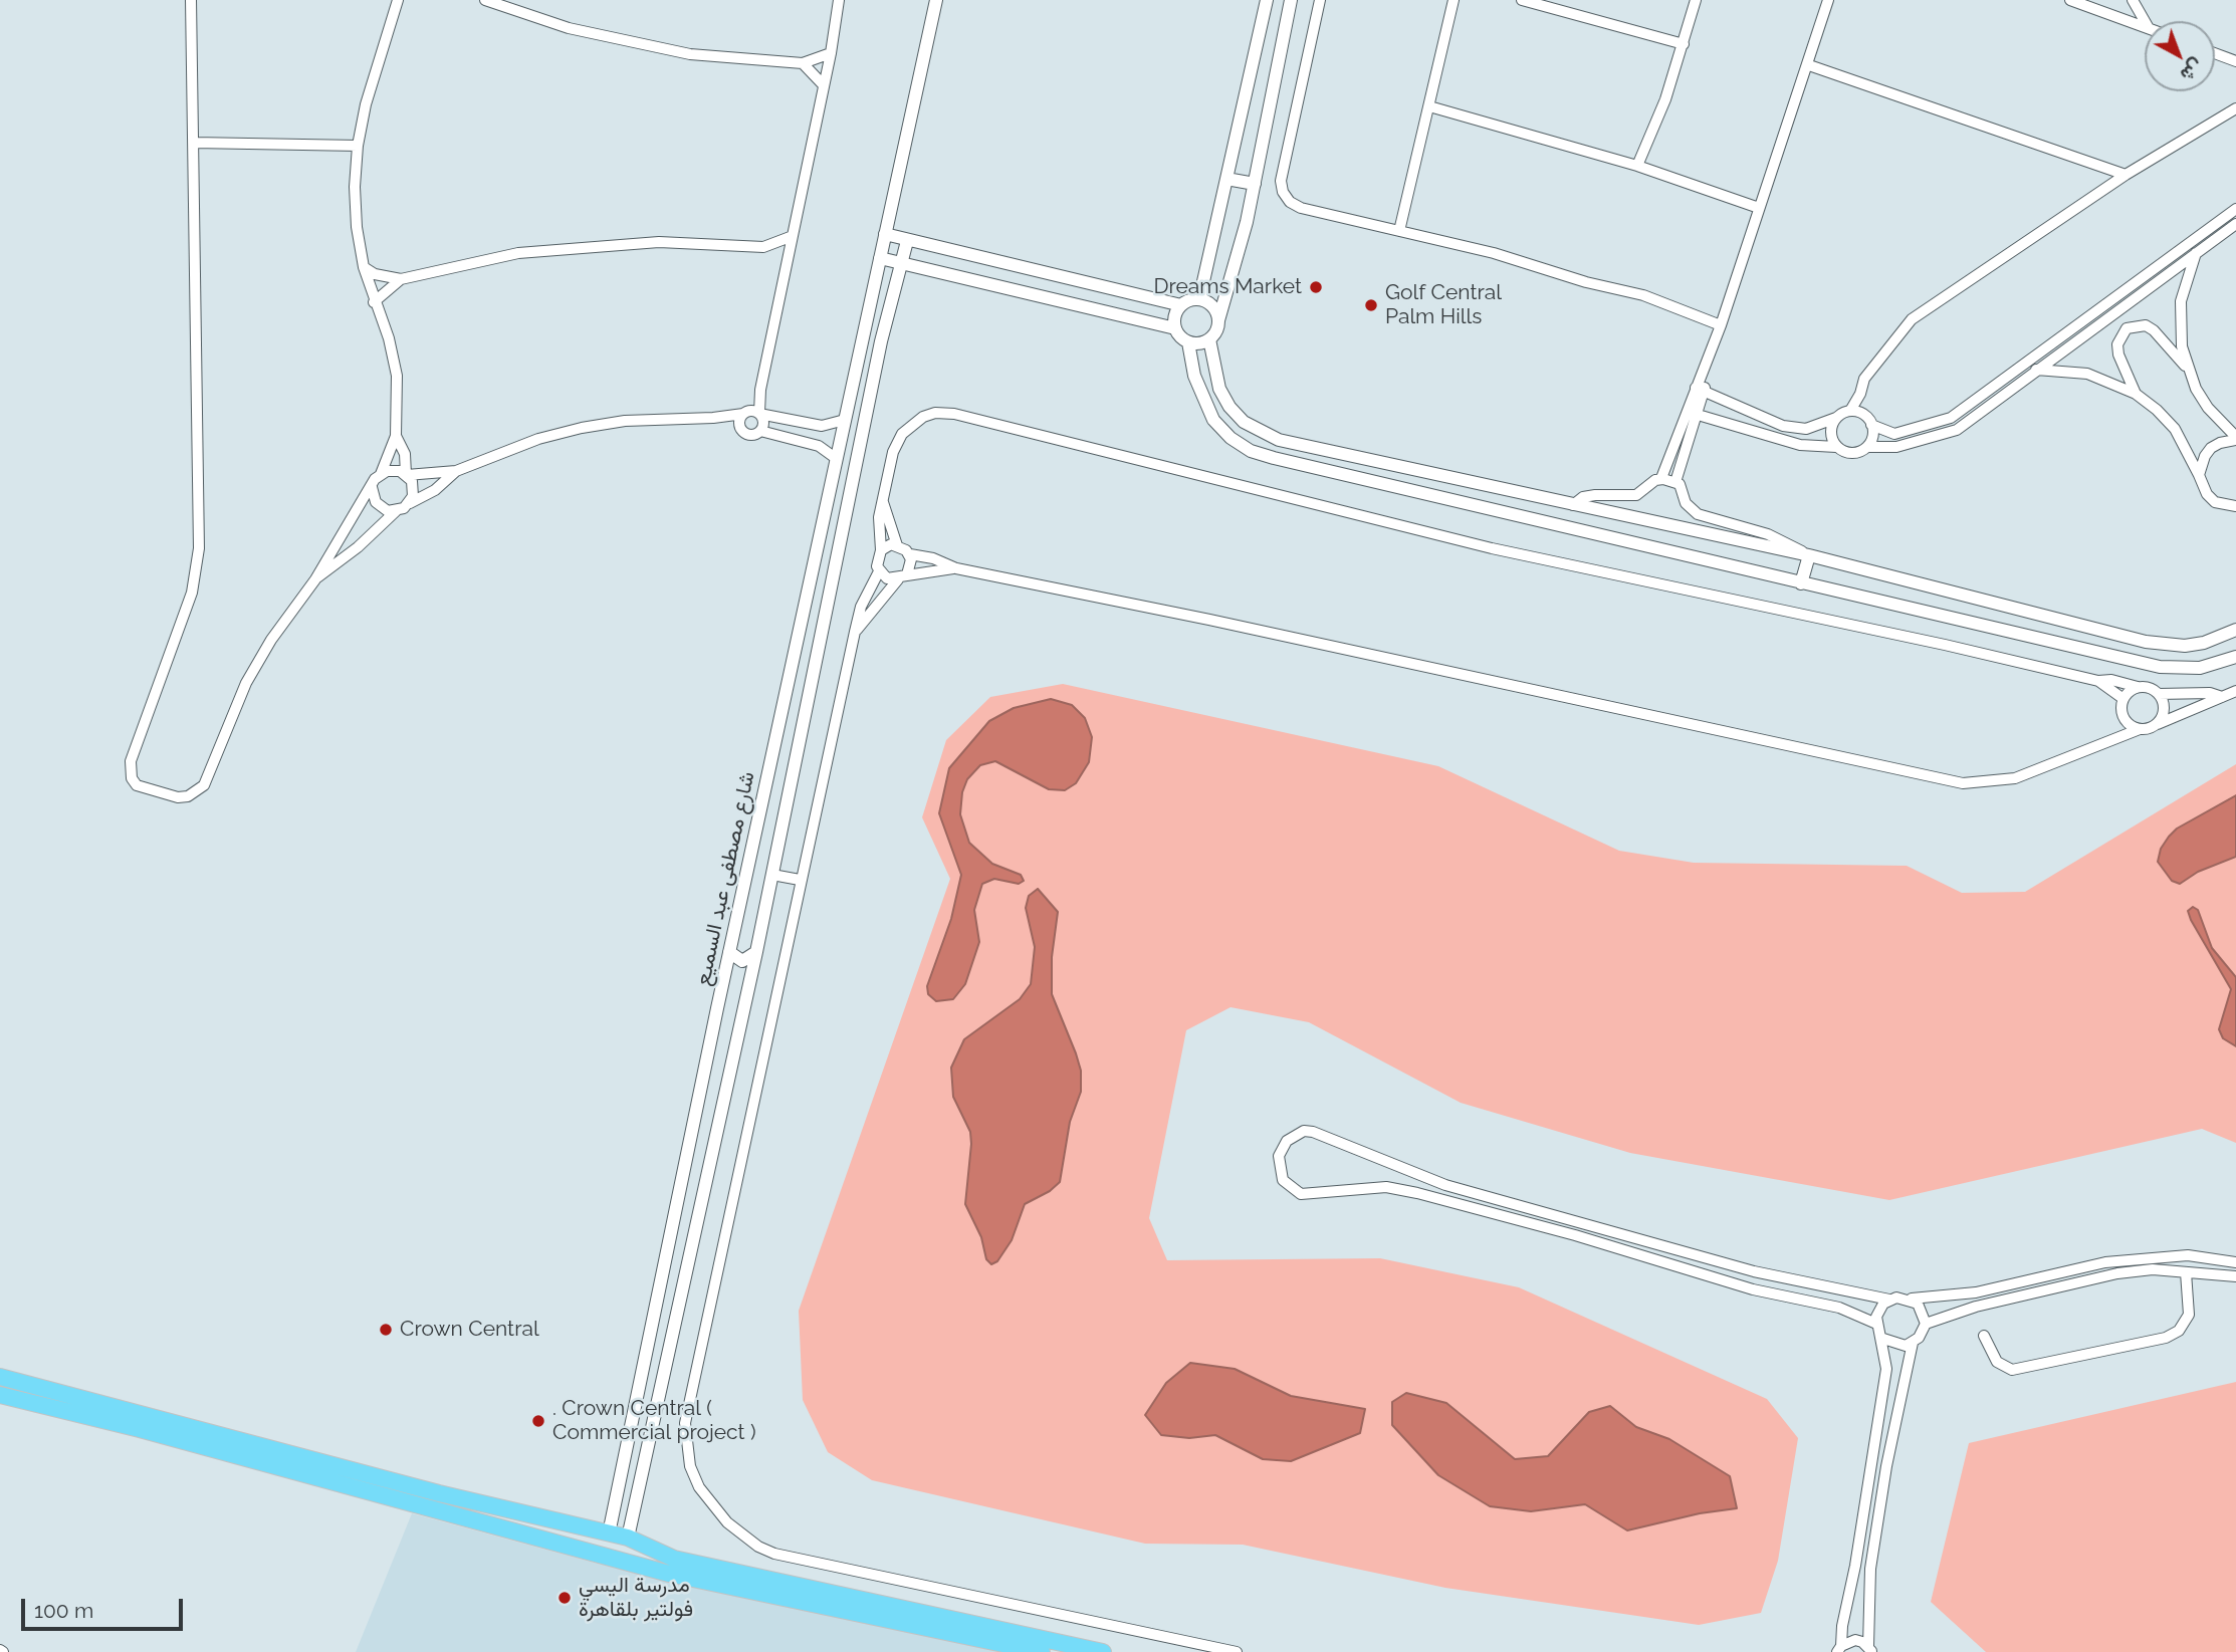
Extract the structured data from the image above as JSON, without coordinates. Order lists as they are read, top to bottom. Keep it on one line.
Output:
{"streets":{"street":["شارع مصطفى عبد السميع"]},"places":["Dreams Market","Golf Central Palm Hills","Crown Central",". Crown Central ( Commercial project )","مدرسة اليسي فولتير بلقاهرة"],"scale_bar":"100 m","north":"bottom right"}
